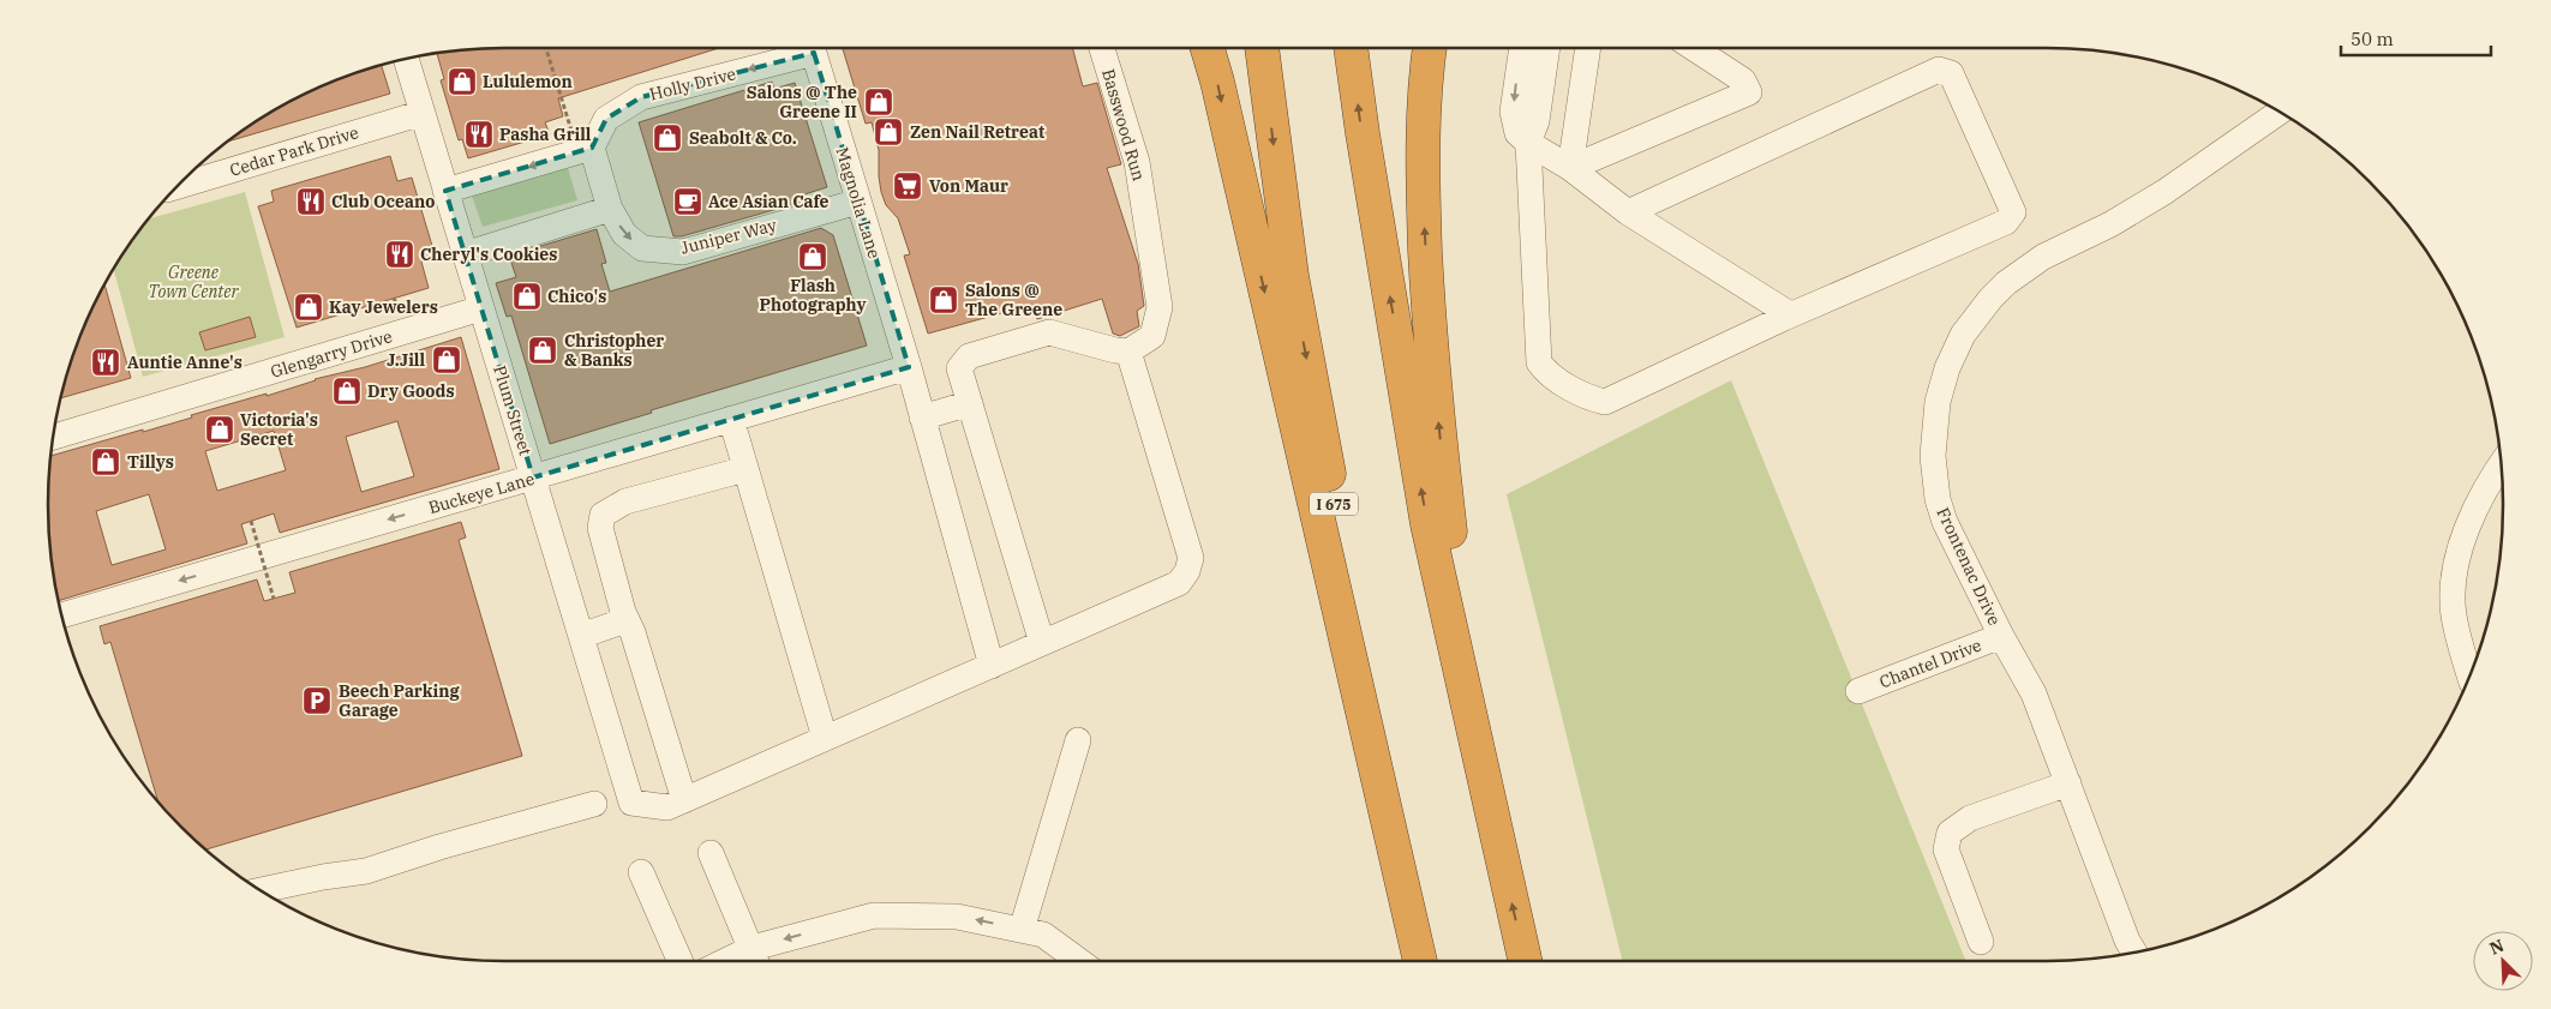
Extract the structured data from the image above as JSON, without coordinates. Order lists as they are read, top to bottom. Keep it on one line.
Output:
{"streets":{"highway":["I 675"],"street":["Holly Drive","Basswood Run","Cedar Park Drive","Magnolia Lane","Juniper Way","Glengarry Drive","Plum Street","Buckeye Lane","Frontenac Drive","Chantel Drive"]},"crossings":[["Holly Drive","Juniper Way"],["Cedar Park Drive","Plum Street"],["Magnolia Lane","Juniper Way"],["Magnolia Lane","Buckeye Lane"],["Glengarry Drive","Plum Street"],["Plum Street","Buckeye Lane"],["Frontenac Drive","Chantel Drive"]],"one_way":["Holly Drive","Juniper Way","Buckeye Lane"],"parks":["Greene Town Center"],"places":{"shop":["Lululemon","Salons @ The Greene II","Zen Nail Retreat","Seabolt & Co.","Flash Photography","Chico's","Salons @ The Greene","Kay Jewelers","Christopher & Banks","J.Jill","Dry Goods","Victoria's Secret","Tillys"],"restaurant":["Pasha Grill","Club Oceano","Cheryl's Cookies","Auntie Anne's"],"supermarket":["Von Maur"],"cafe":["Ace Asian Cafe"],"parking":["Beech Parking Garage"]},"scale_bar":"50 m","north":"top left"}
